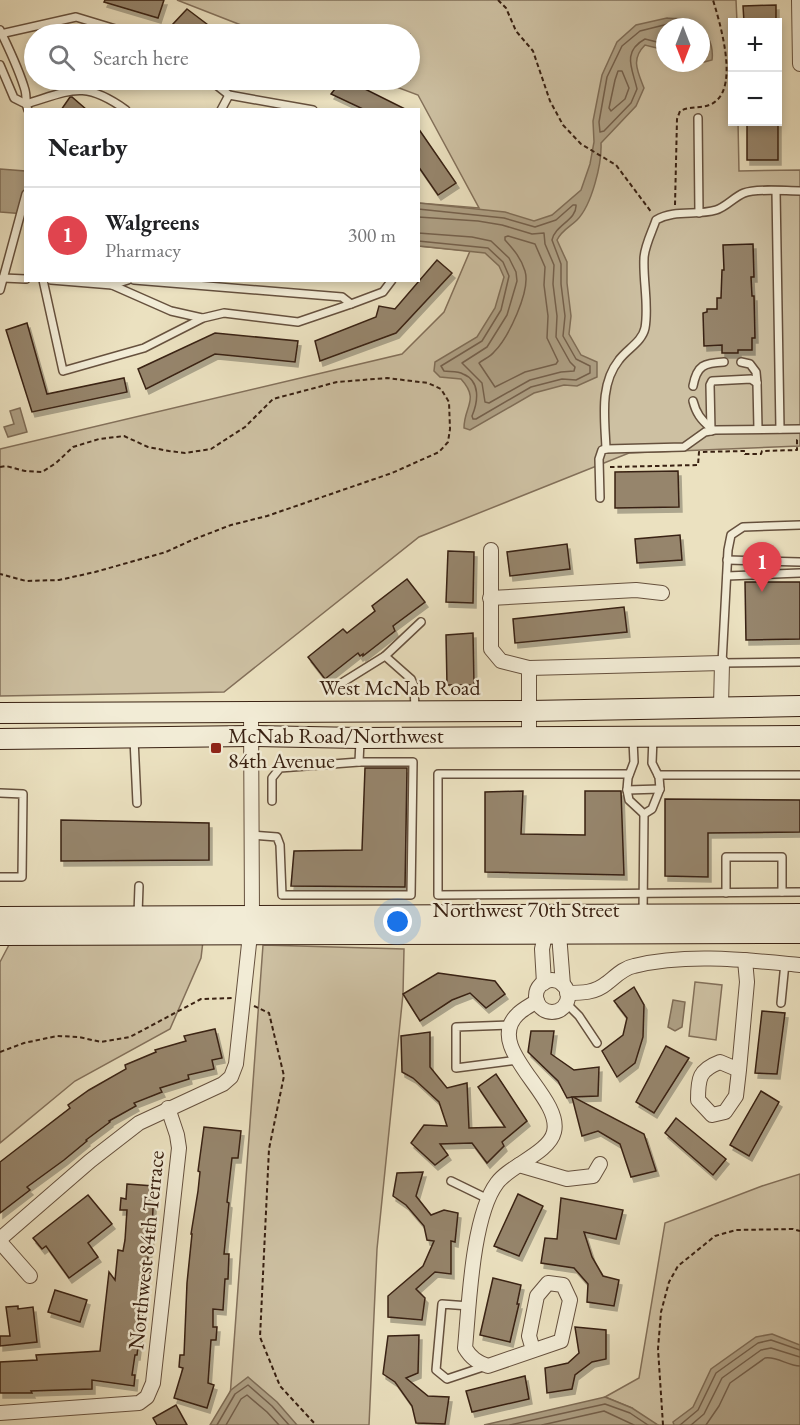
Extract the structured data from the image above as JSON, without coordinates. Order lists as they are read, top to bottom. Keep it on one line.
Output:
{"streets":{"main road":["West McNab Road","Northwest 70th Street"],"street":["Northwest 84th Terrace"]},"places":{"transit":["McNab Road/Northwest 84th Avenue"]},"north":"bottom","page":{"map_buttons":["+","−"],"search":"Search here","heading":"Nearby","list":[{"mark":"1","name":"Walgreens","note":"Pharmacy","value":"300 m"}],"pins":"1"}}
